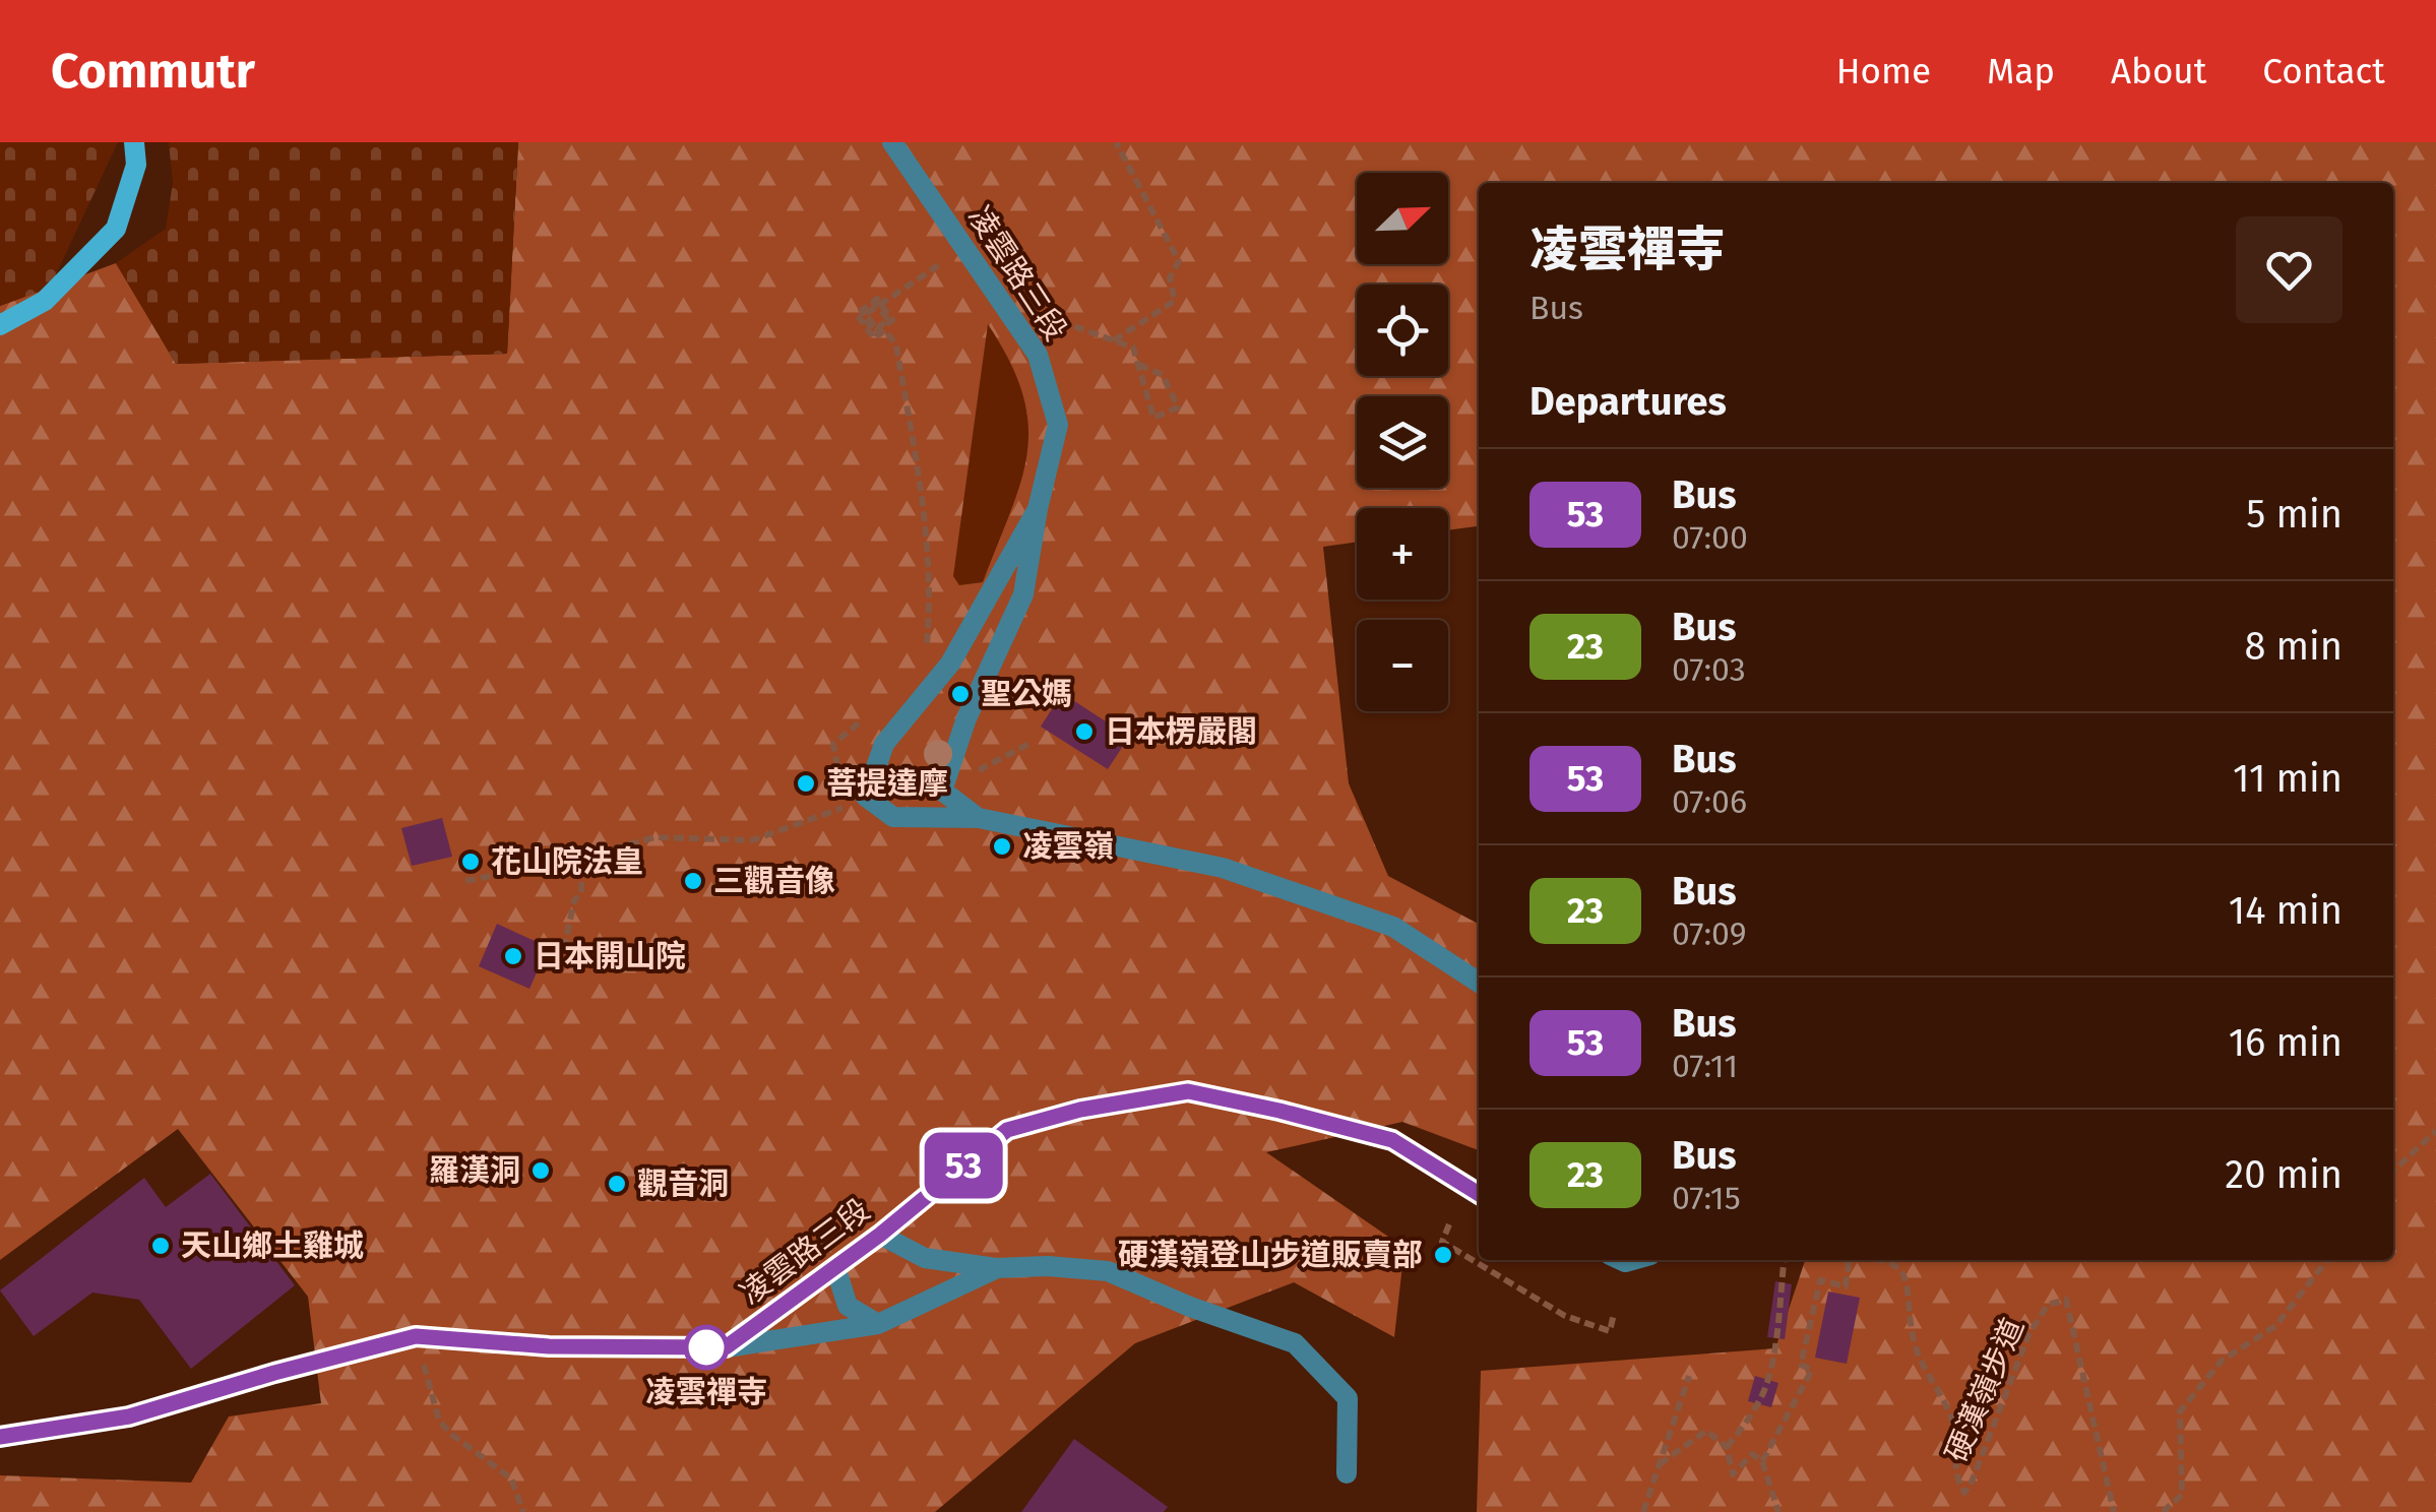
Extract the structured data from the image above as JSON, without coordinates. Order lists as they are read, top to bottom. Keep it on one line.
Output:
{"streets":{"street":["凌雲路三段"],"path":["硬漢嶺步道"]},"places":["聖公媽","日本楞嚴閣","菩提達摩","凌雲嶺","花山院法皇","三觀音像","日本開山院","羅漢洞","觀音洞","天山鄉土雞城","硬漢嶺登山步道販賣部","凌雲禪寺"],"lines":["bus line 53"],"north":"top right","page":{"header":"Commutr","nav":["Home","Map","About","Contact"],"on_map":"53","map_buttons":["+","−"],"heading":[["凌雲禪寺","Bus"],"Departures"],"list":[{"mark":"53","name":"Bus","note":"07:00","value":"5 min"},{"mark":"23","name":"Bus","note":"07:03","value":"8 min"},{"mark":"53","name":"Bus","note":"07:06","value":"11 min"},{"mark":"23","name":"Bus","note":"07:09","value":"14 min"},{"mark":"53","name":"Bus","note":"07:11","value":"16 min"},{"mark":"23","name":"Bus","note":"07:15","value":"20 min"}]}}
